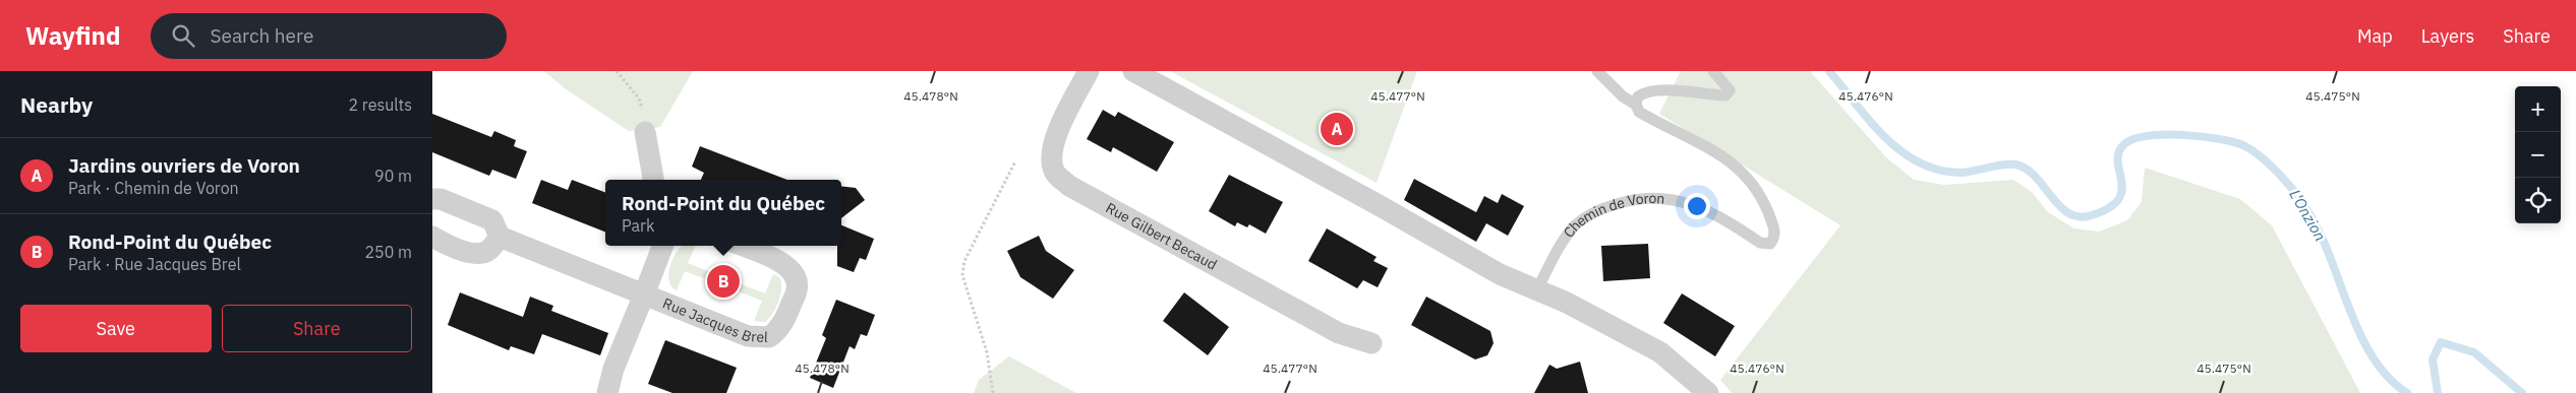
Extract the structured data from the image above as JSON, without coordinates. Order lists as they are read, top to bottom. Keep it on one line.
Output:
{"streets":{"street":["Rue Gilbert Becaud","Rue Jacques Brel"],"lane":["Chemin de Voron"]},"water":["L'Onzion"],"page":{"header":"Wayfind","search":"Search here","nav":["Map","Layers","Share"],"heading":["Nearby","2 results"],"map_buttons":["+","−"],"pins":["A","B"],"list":[{"mark":"A","name":"Jardins ouvriers de Voron","note":"Park · Chemin de Voron","value":"90 m"},{"mark":"B","name":"Rond-Point du Québec","note":"Park · Rue Jacques Brel","value":"250 m"}],"popup":["Rond-Point du Québec","Park"],"buttons":["Save","Share"]},"coordinates":["45.478°N","45.477°N","45.476°N","45.475°N"]}
